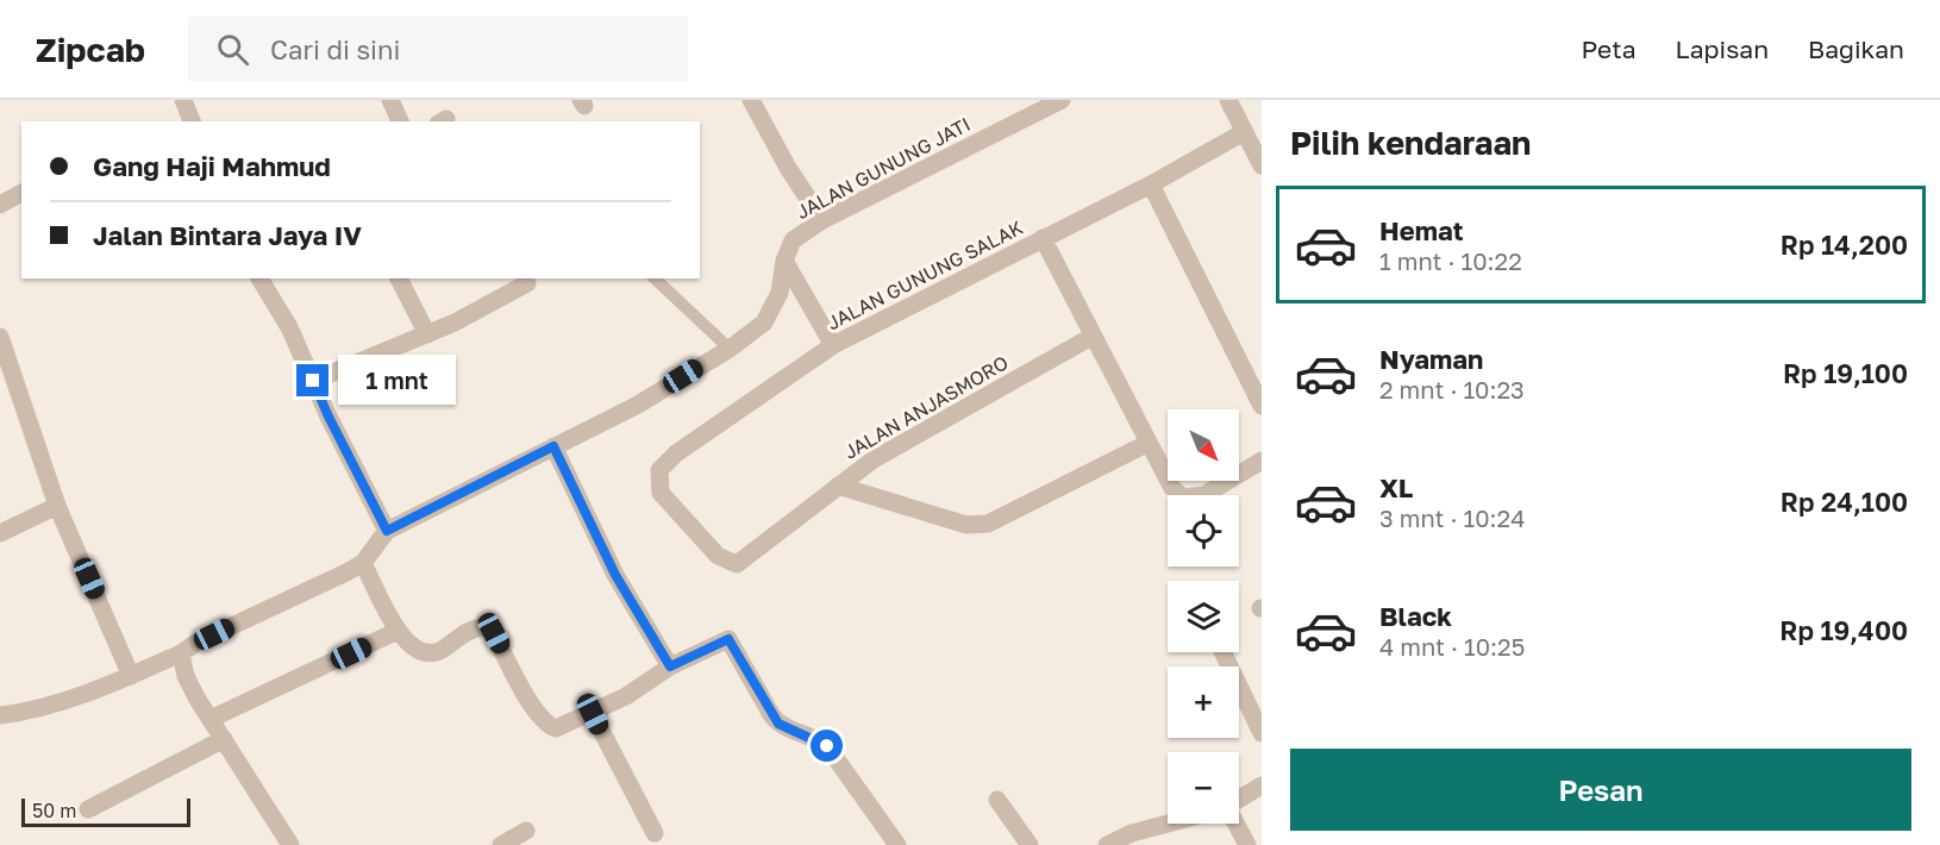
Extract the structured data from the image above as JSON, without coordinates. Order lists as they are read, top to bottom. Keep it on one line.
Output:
{"streets":{"street":["JALAN GUNUNG JATI","JALAN GUNUNG SALAK","JALAN ANJASMORO"]},"crossings":[["JALAN GUNUNG SALAK","JALAN ANJASMORO"]],"scale_bar":"50 m","north":"bottom right","page":{"header":"Zipcab","search":"Cari di sini","nav":["Peta","Lapisan","Bagikan"],"heading":"Pilih kendaraan","banner":["Gang Haji Mahmud","Jalan Bintara Jaya IV"],"list":[{"name":"Hemat","note":"1 mnt · 10:22","value":"Rp 14,200"},{"name":"Nyaman","note":"2 mnt · 10:23","value":"Rp 19,100"},{"name":"XL","note":"3 mnt · 10:24","value":"Rp 24,100"},{"name":"Black","note":"4 mnt · 10:25","value":"Rp 19,400"}],"bubble":"1 mnt","map_buttons":["+","−"],"buttons":"Pesan","scale":"50 m"}}
